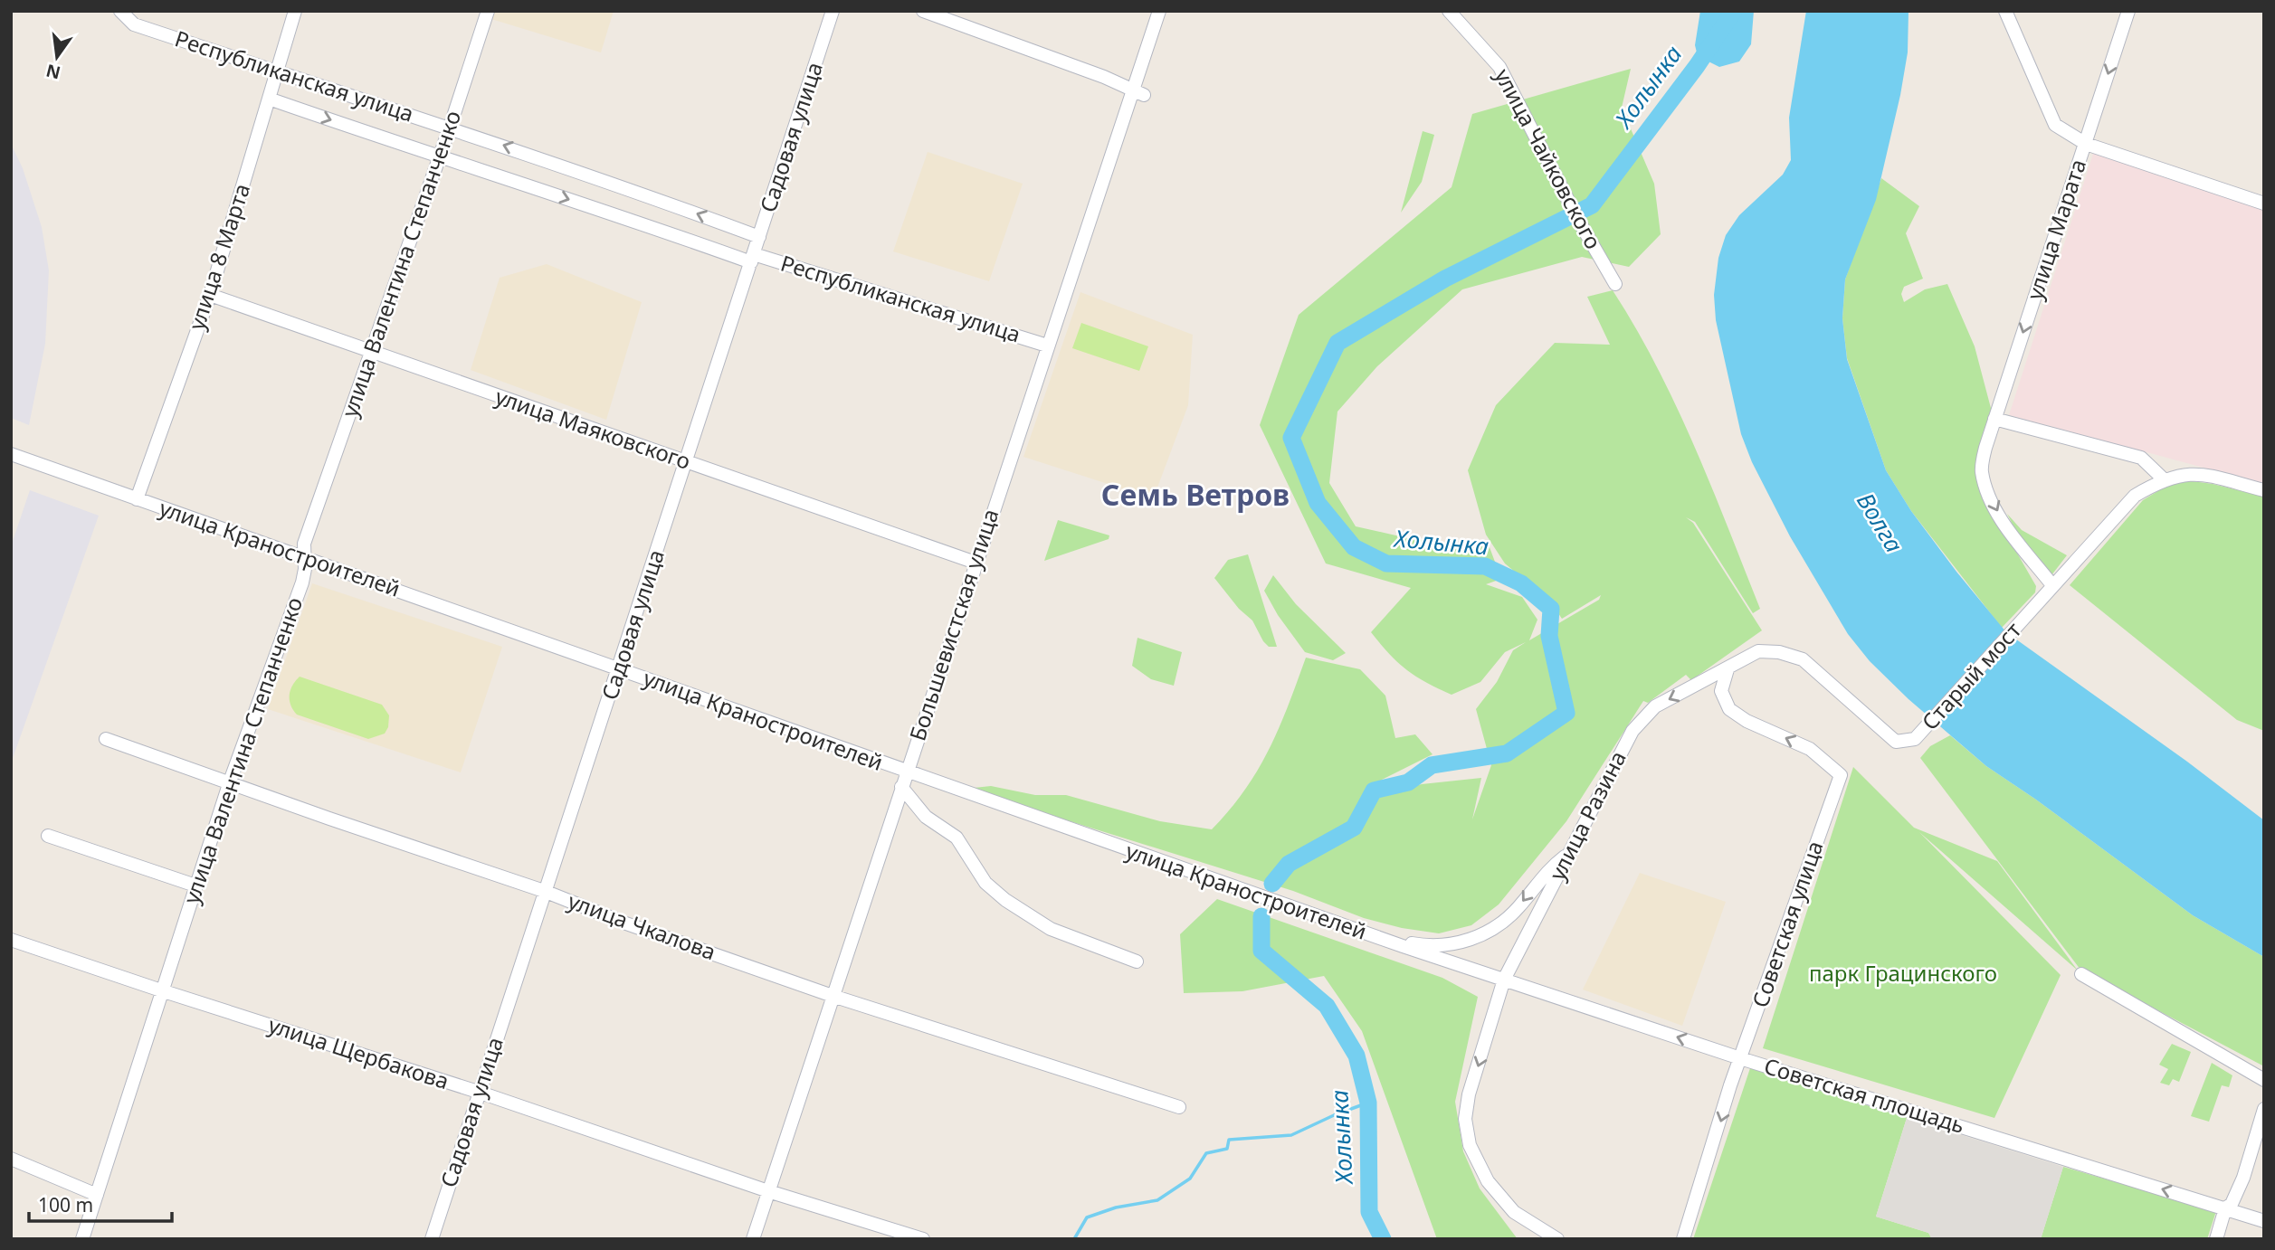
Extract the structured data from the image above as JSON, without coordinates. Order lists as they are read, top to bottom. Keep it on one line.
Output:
{"streets":{"street":["Республиканская улица","Садовая улица","улица Чайковского","улица Марата","улица 8 Марта","улица Валентина Степанченко","улица Маяковского","улица Краностроителей","Большевистская улица","Старый мост","улица Разина","Советская улица","улица Чкалова","улица Щербакова","Советская площадь"]},"crossings":[["Республиканская улица","Садовая улица"],["Республиканская улица","улица 8 Марта"],["Республиканская улица","улица Валентина Степанченко"],["Республиканская улица","Большевистская улица"],["Садовая улица","улица Маяковского"],["Садовая улица","улица Краностроителей"],["Садовая улица","улица Чкалова"],["Садовая улица","улица Щербакова"],["улица Марата","Старый мост"],["улица 8 Марта","улица Маяковского"],["улица 8 Марта","улица Краностроителей"],["улица Валентина Степанченко","улица Маяковского"],["улица Валентина Степанченко","улица Краностроителей"],["улица Валентина Степанченко","улица Чкалова"],["улица Валентина Степанченко","улица Щербакова"],["улица Маяковского","Большевистская улица"],["улица Краностроителей","Большевистская улица"],["улица Краностроителей","улица Разина"],["улица Краностроителей","Советская площадь"],["Большевистская улица","улица Чкалова"],["Большевистская улица","улица Щербакова"],["Старый мост","улица Разина"],["улица Разина","Советская улица"],["улица Разина","Советская площадь"],["Советская улица","Советская площадь"]],"one_way":["улица Марата","улица Разина","Советская площадь"],"districts":["Семь Ветров"],"water":["Холынка","Волга"],"parks":["парк Грацинского"],"scale_bar":"100 m","north":"bottom"}
